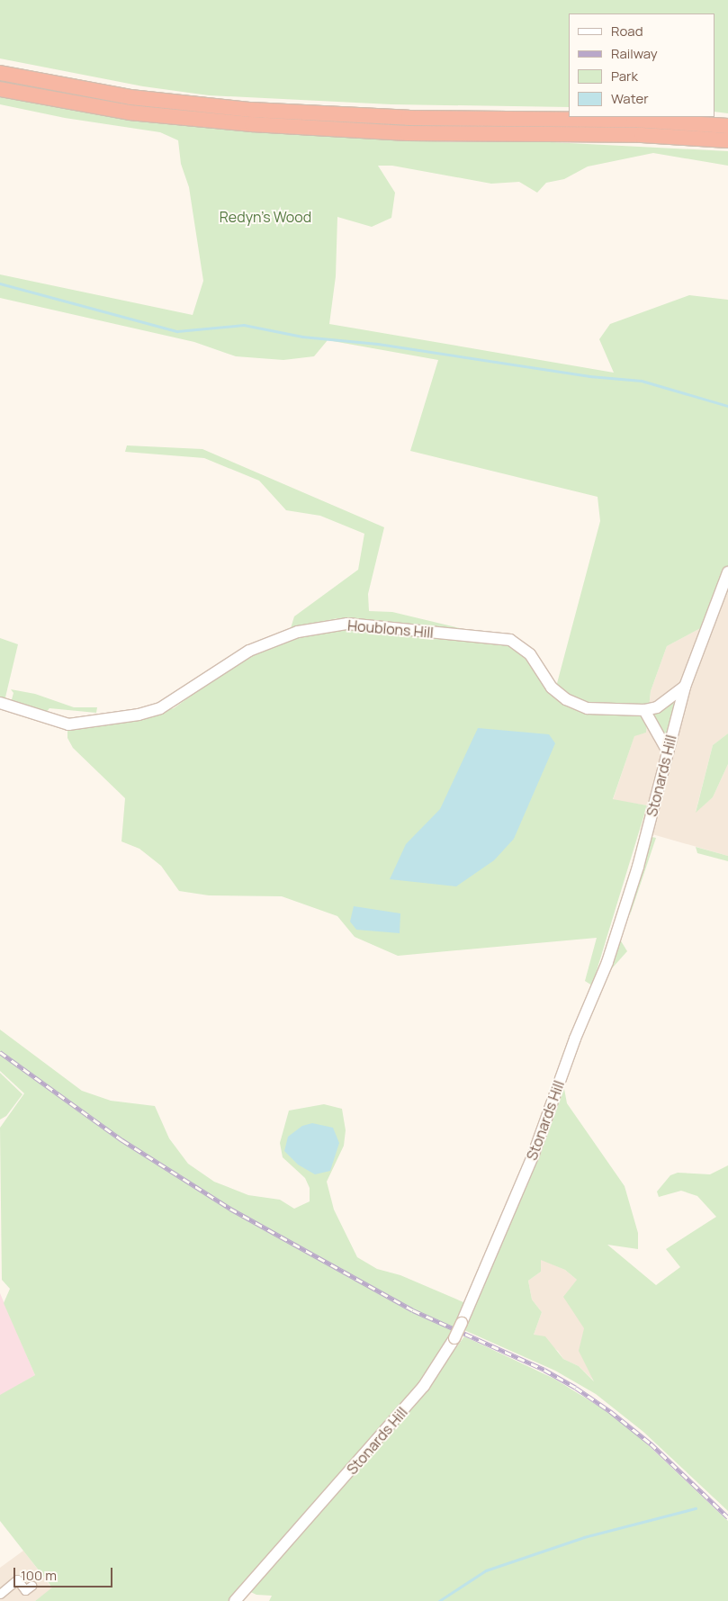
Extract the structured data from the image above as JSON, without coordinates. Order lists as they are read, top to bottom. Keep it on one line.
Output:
{"streets":{"street":["Houblons Hill","Stonards Hill"]},"crossings":[["Houblons Hill","Stonards Hill"]],"parks":["Redyn's Wood"],"legend":["Road","Railway","Park","Water"],"scale_bar":"100 m"}
